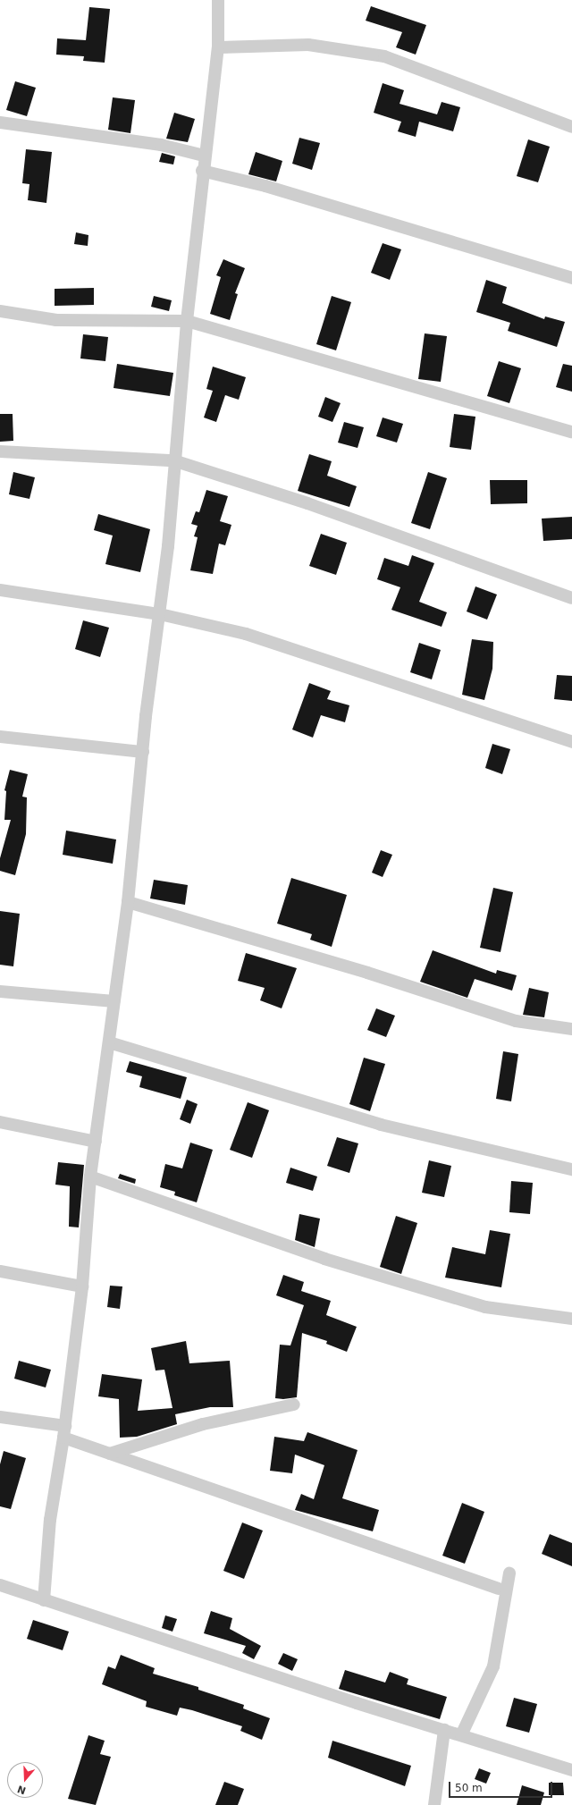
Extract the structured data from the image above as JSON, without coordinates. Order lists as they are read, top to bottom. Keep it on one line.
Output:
{"scale_bar":"50 m","north":"bottom"}
